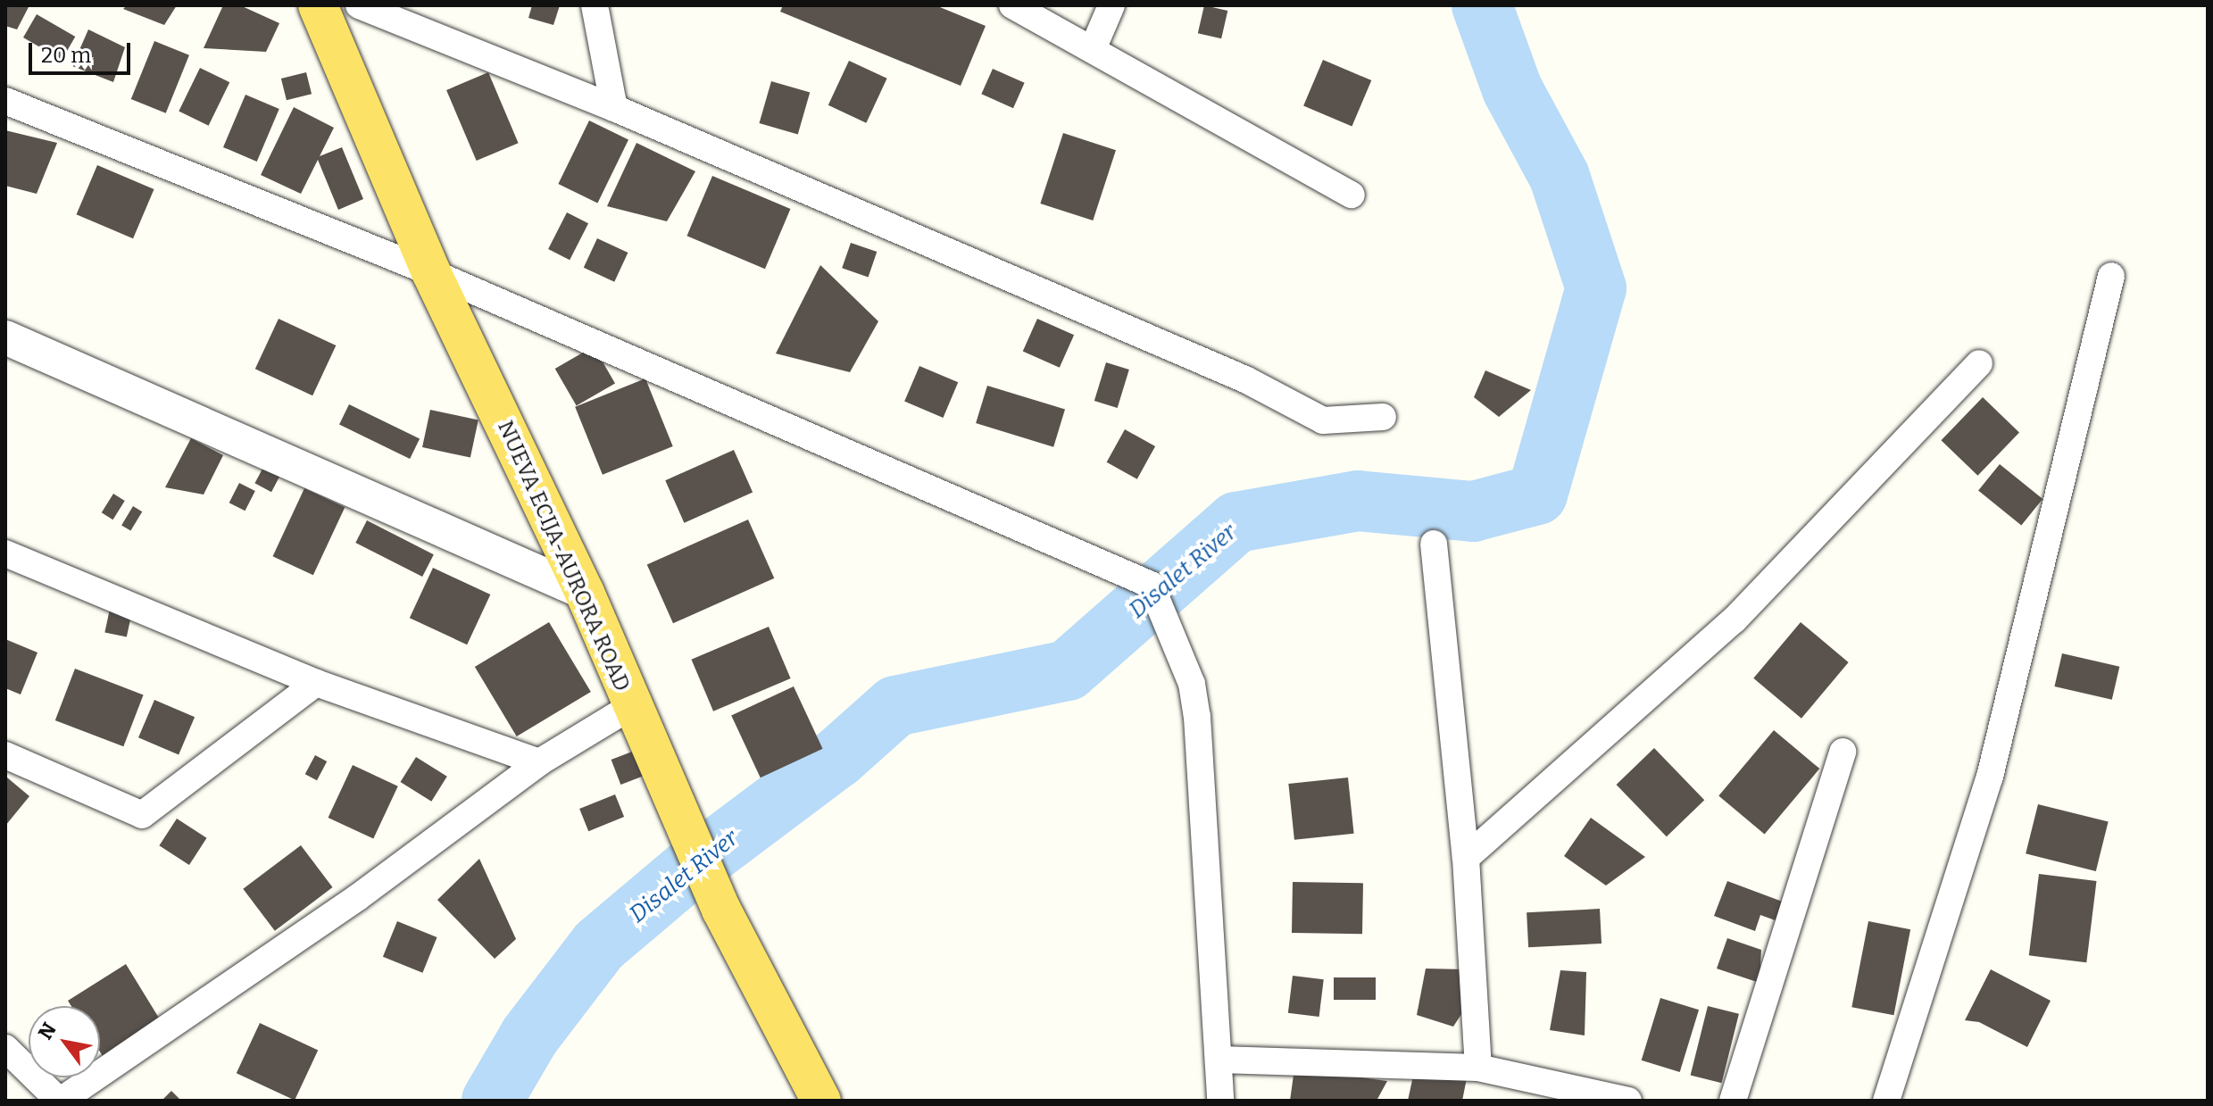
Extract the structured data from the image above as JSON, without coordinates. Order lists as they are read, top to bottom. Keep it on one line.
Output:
{"streets":{"main road":["NUEVA ECIJA-AURORA ROAD"]},"water":["Disalet River"],"scale_bar":"20 m","north":"top left"}
